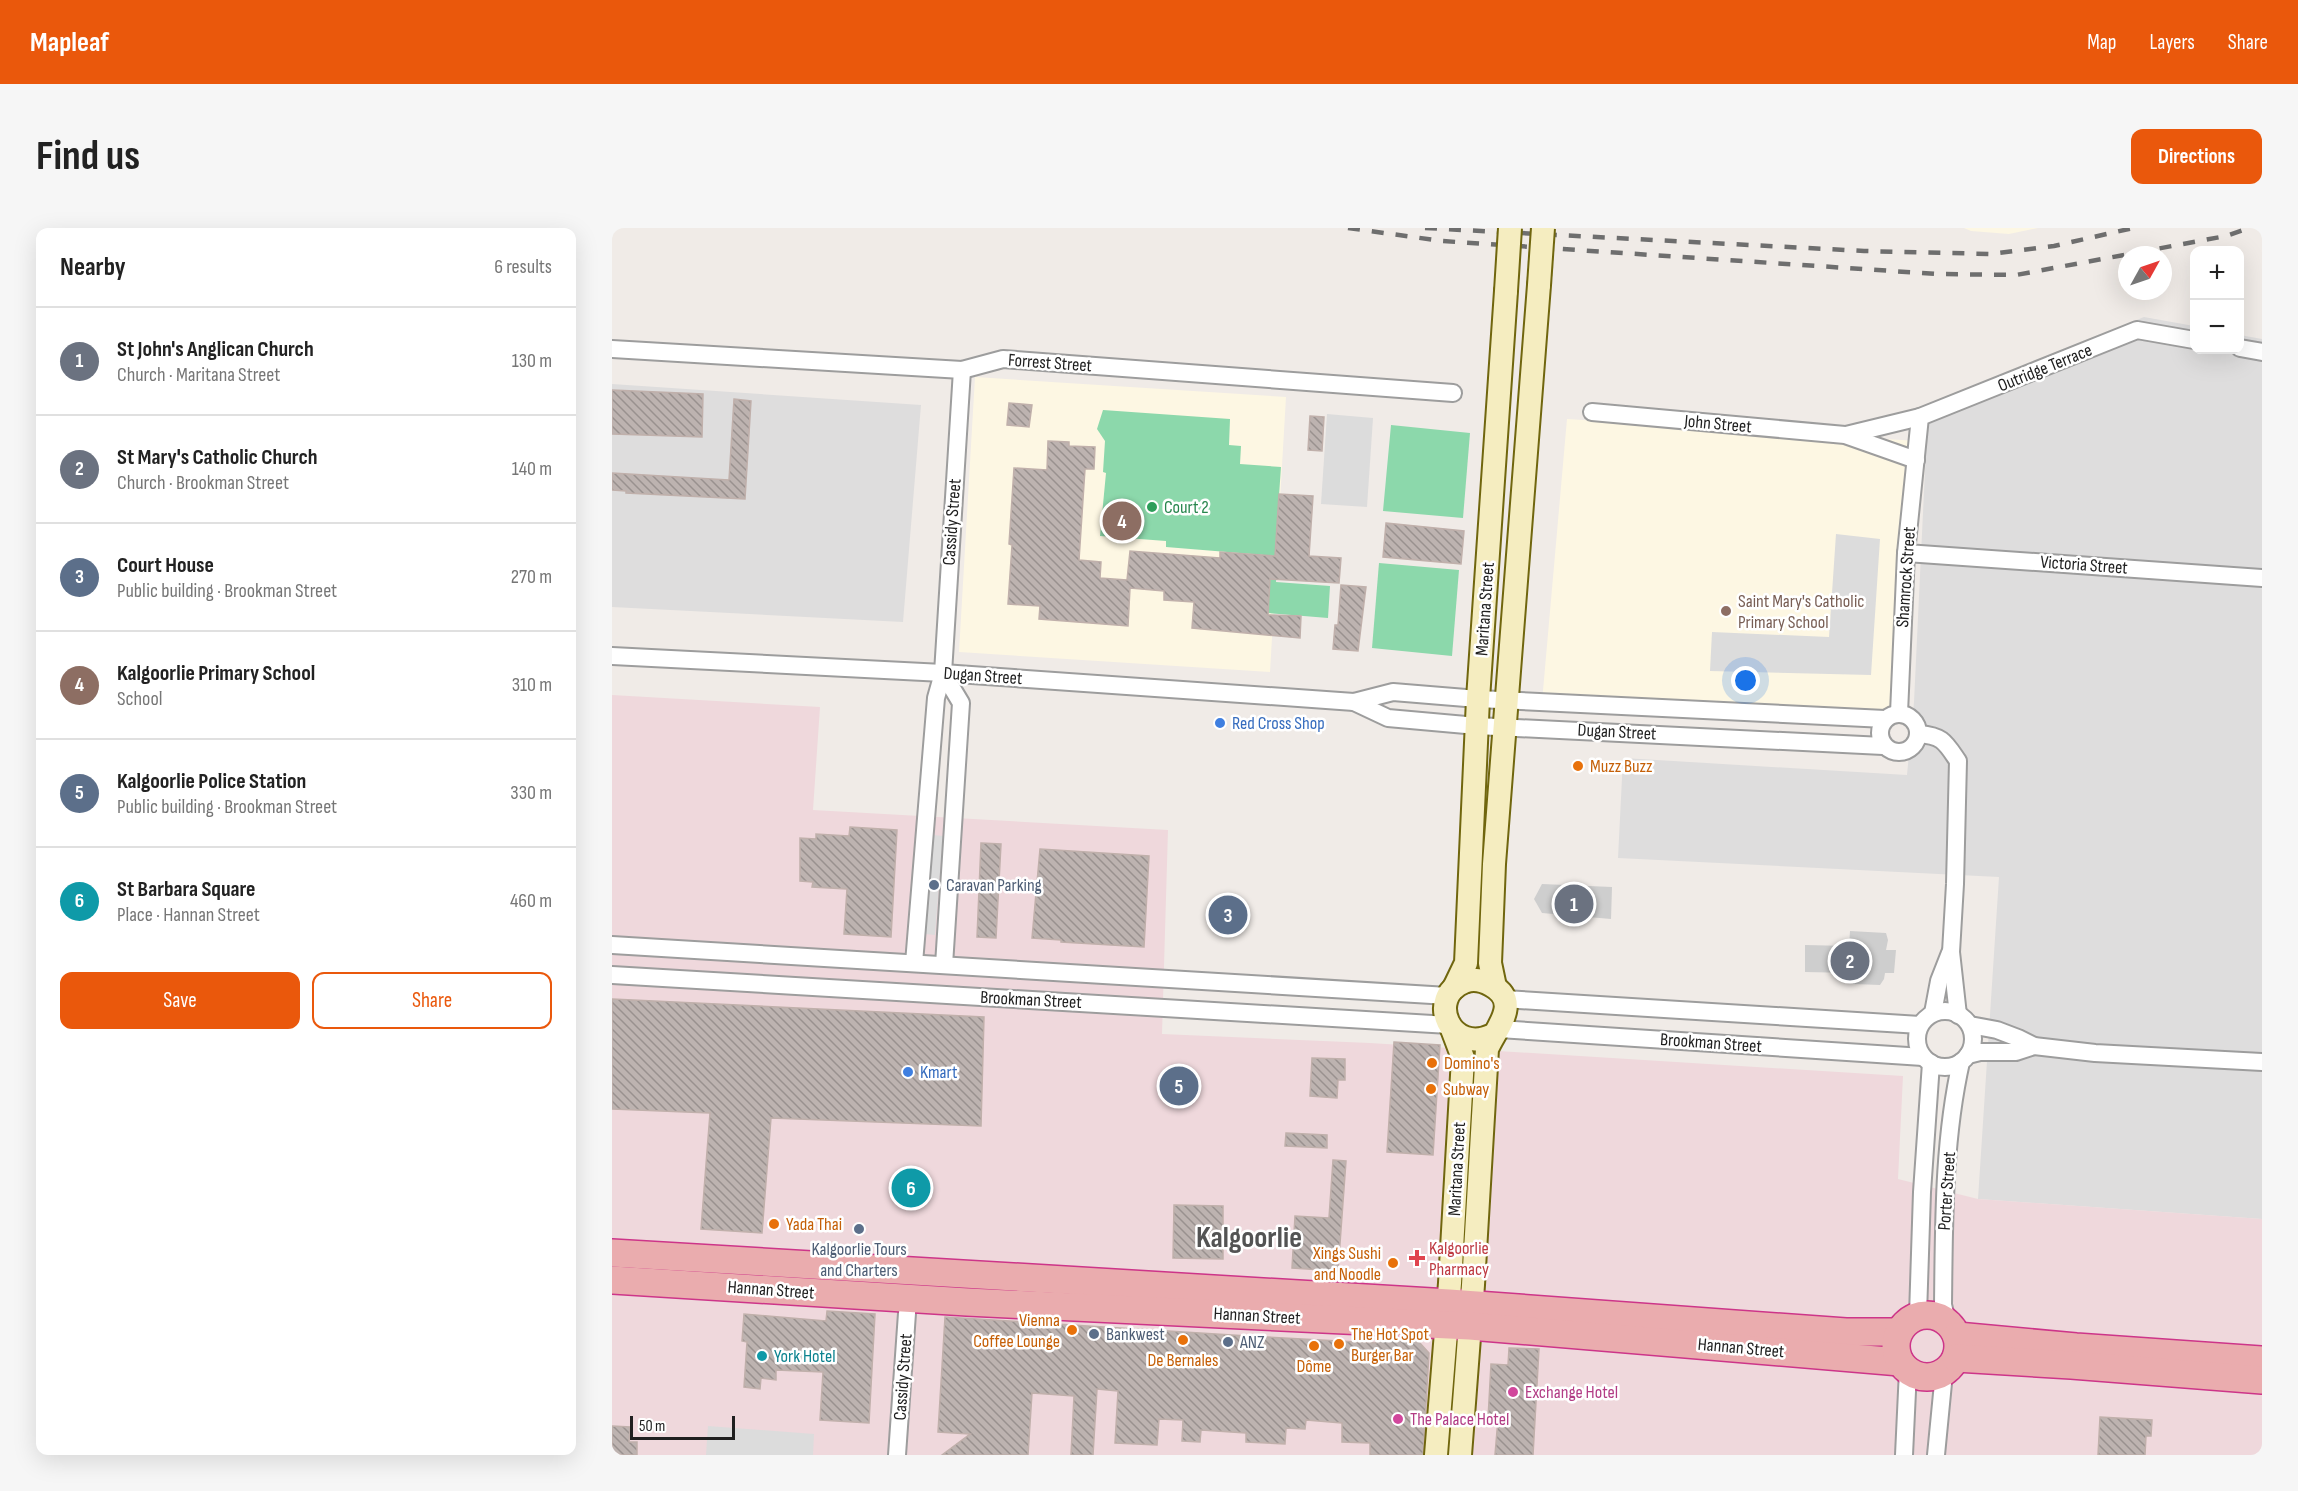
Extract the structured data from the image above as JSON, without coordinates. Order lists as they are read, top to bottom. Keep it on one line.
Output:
{"streets":{"highway":["Hannan Street"],"main road":["Maritana Street"],"street":["Forrest Street","Outridge Terrace","John Street","Cassidy Street","Victoria Street","Shamrock Street","Dugan Street","Brookman Street","Porter Street"]},"crossings":[["Forrest Street","Cassidy Street"],["Outridge Terrace","John Street"],["Outridge Terrace","Shamrock Street"],["John Street","Shamrock Street"],["Cassidy Street","Dugan Street"],["Cassidy Street","Brookman Street"],["Cassidy Street","Hannan Street"],["Victoria Street","Shamrock Street"],["Shamrock Street","Dugan Street"],["Maritana Street","Dugan Street"],["Maritana Street","Brookman Street"],["Maritana Street","Hannan Street"],["Brookman Street","Porter Street"],["Porter Street","Hannan Street"]],"districts":["Kalgoorlie"],"places":{"other":["Court 2","Saint Mary's Catholic Primary School","Red Cross Shop","Muzz Buzz","Caravan Parking","Domino's","Kmart","Subway","Yada Thai","Kalgoorlie Tours and Charters","Xings Sushi and Noodle","Vienna Coffee Lounge","Bankwest","De Bernales","ANZ","The Hot Spot Burger Bar","Dôme","York Hotel","Exchange Hotel","The Palace Hotel"],"health":["Kalgoorlie Pharmacy"]},"scale_bar":"50 m","north":"top right","page":{"header":"Mapleaf","nav":["Map","Layers","Share"],"buttons":["Directions",["Save","Share"]],"title":"Find us","heading":["Nearby","6 results"],"map_buttons":["+","−"],"list":[{"mark":"1","name":"St John's Anglican Church","note":"Church · Maritana Street","value":"130 m"},{"mark":"2","name":"St Mary's Catholic Church","note":"Church · Brookman Street","value":"140 m"},{"mark":"3","name":"Court House","note":"Public building · Brookman Street","value":"270 m"},{"mark":"4","name":"Kalgoorlie Primary School","note":"School","value":"310 m"},{"mark":"5","name":"Kalgoorlie Police Station","note":"Public building · Brookman Street","value":"330 m"},{"mark":"6","name":"St Barbara Square","note":"Place · Hannan Street","value":"460 m"}],"pins":["4","1","3","2","5","6"],"scale":"50 m"}}
